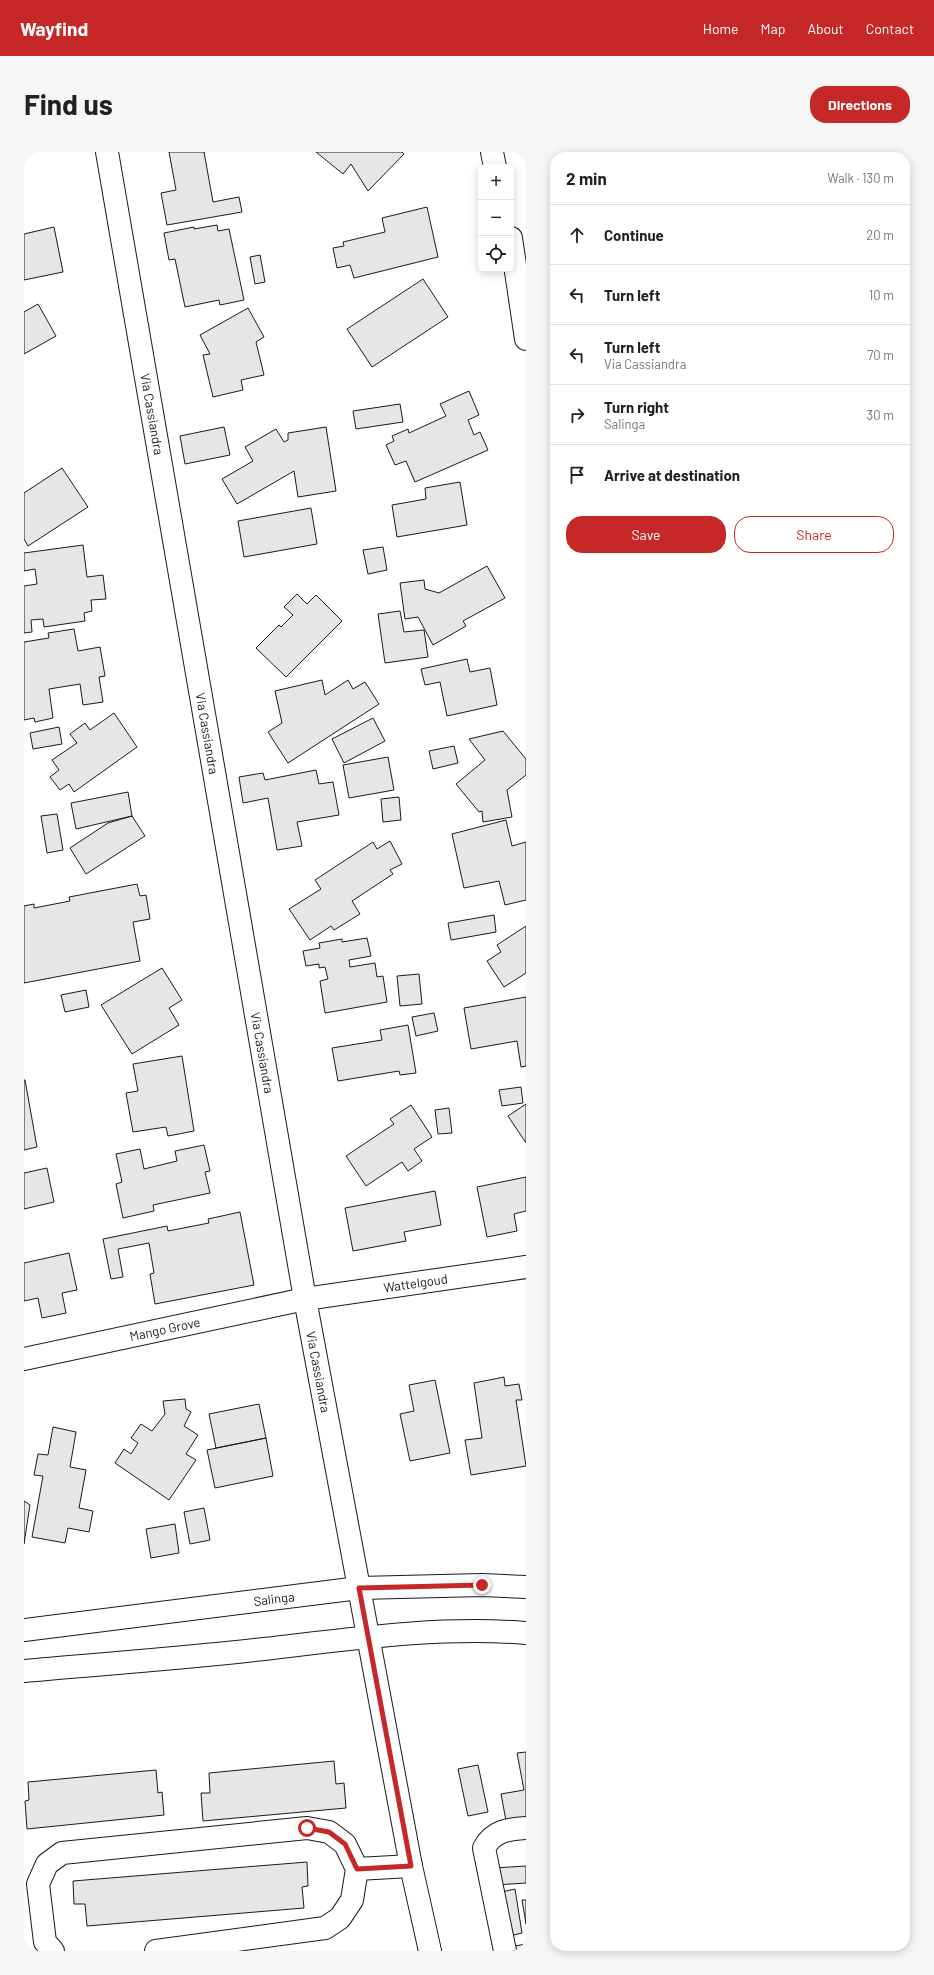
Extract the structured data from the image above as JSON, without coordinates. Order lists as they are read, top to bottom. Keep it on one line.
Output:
{"streets":{"street":["Via Cassiandra","Wattelgoud","Mango Grove","Salinga"]},"crossings":[["Via Cassiandra","Wattelgoud"],["Via Cassiandra","Mango Grove"],["Via Cassiandra","Salinga"],["Wattelgoud","Mango Grove"]],"page":{"header":"Wayfind","nav":["Home","Map","About","Contact"],"buttons":["Directions",["Save","Share"]],"title":"Find us","heading":["2 min","Walk · 130 m"],"map_buttons":["+","−"],"list":[["Continue","20 m"],["Turn left","10 m"],["Turn left","Via Cassiandra","70 m"],["Turn right","Salinga","30 m"],"Arrive at destination"]}}
